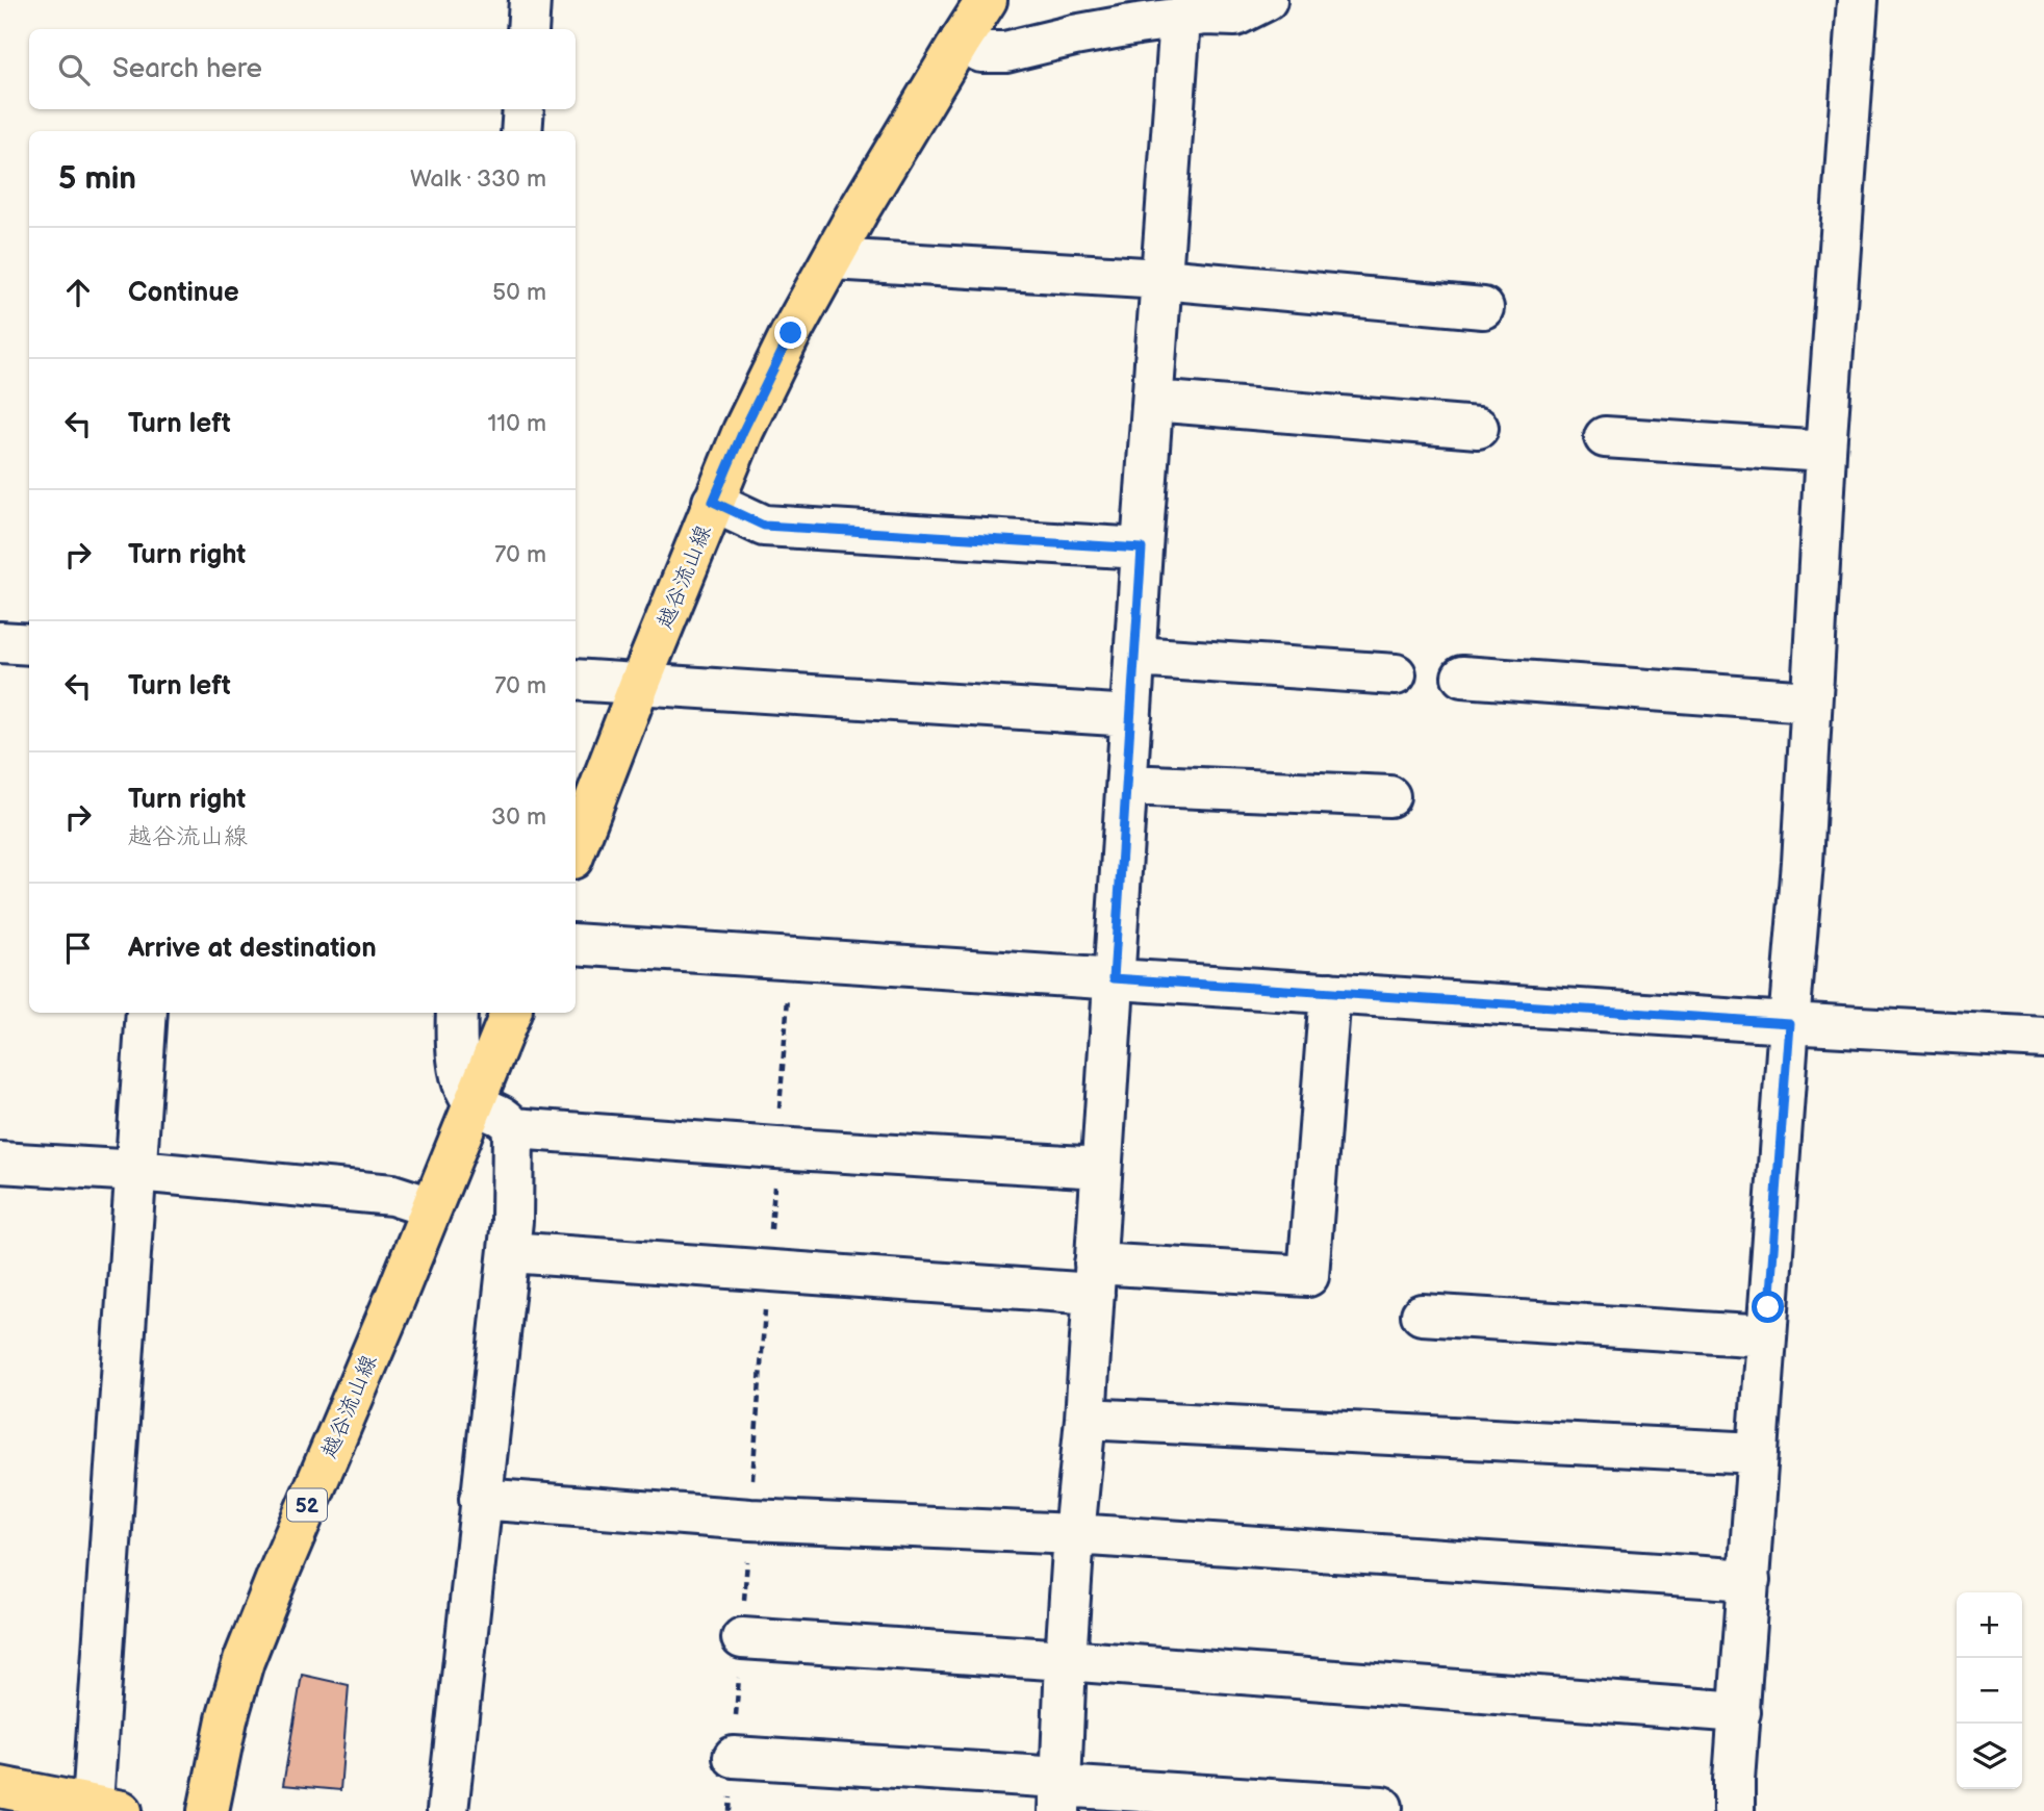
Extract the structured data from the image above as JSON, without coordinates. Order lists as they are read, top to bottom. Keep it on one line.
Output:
{"streets":{"main road":["越谷流山線","52"]},"page":{"search":"Search here","heading":["5 min","Walk · 330 m"],"list":[["Continue","50 m"],["Turn left","110 m"],["Turn right","70 m"],["Turn left","70 m"],["Turn right","越谷流山線","30 m"],"Arrive at destination"],"map_buttons":["+","−"]}}
